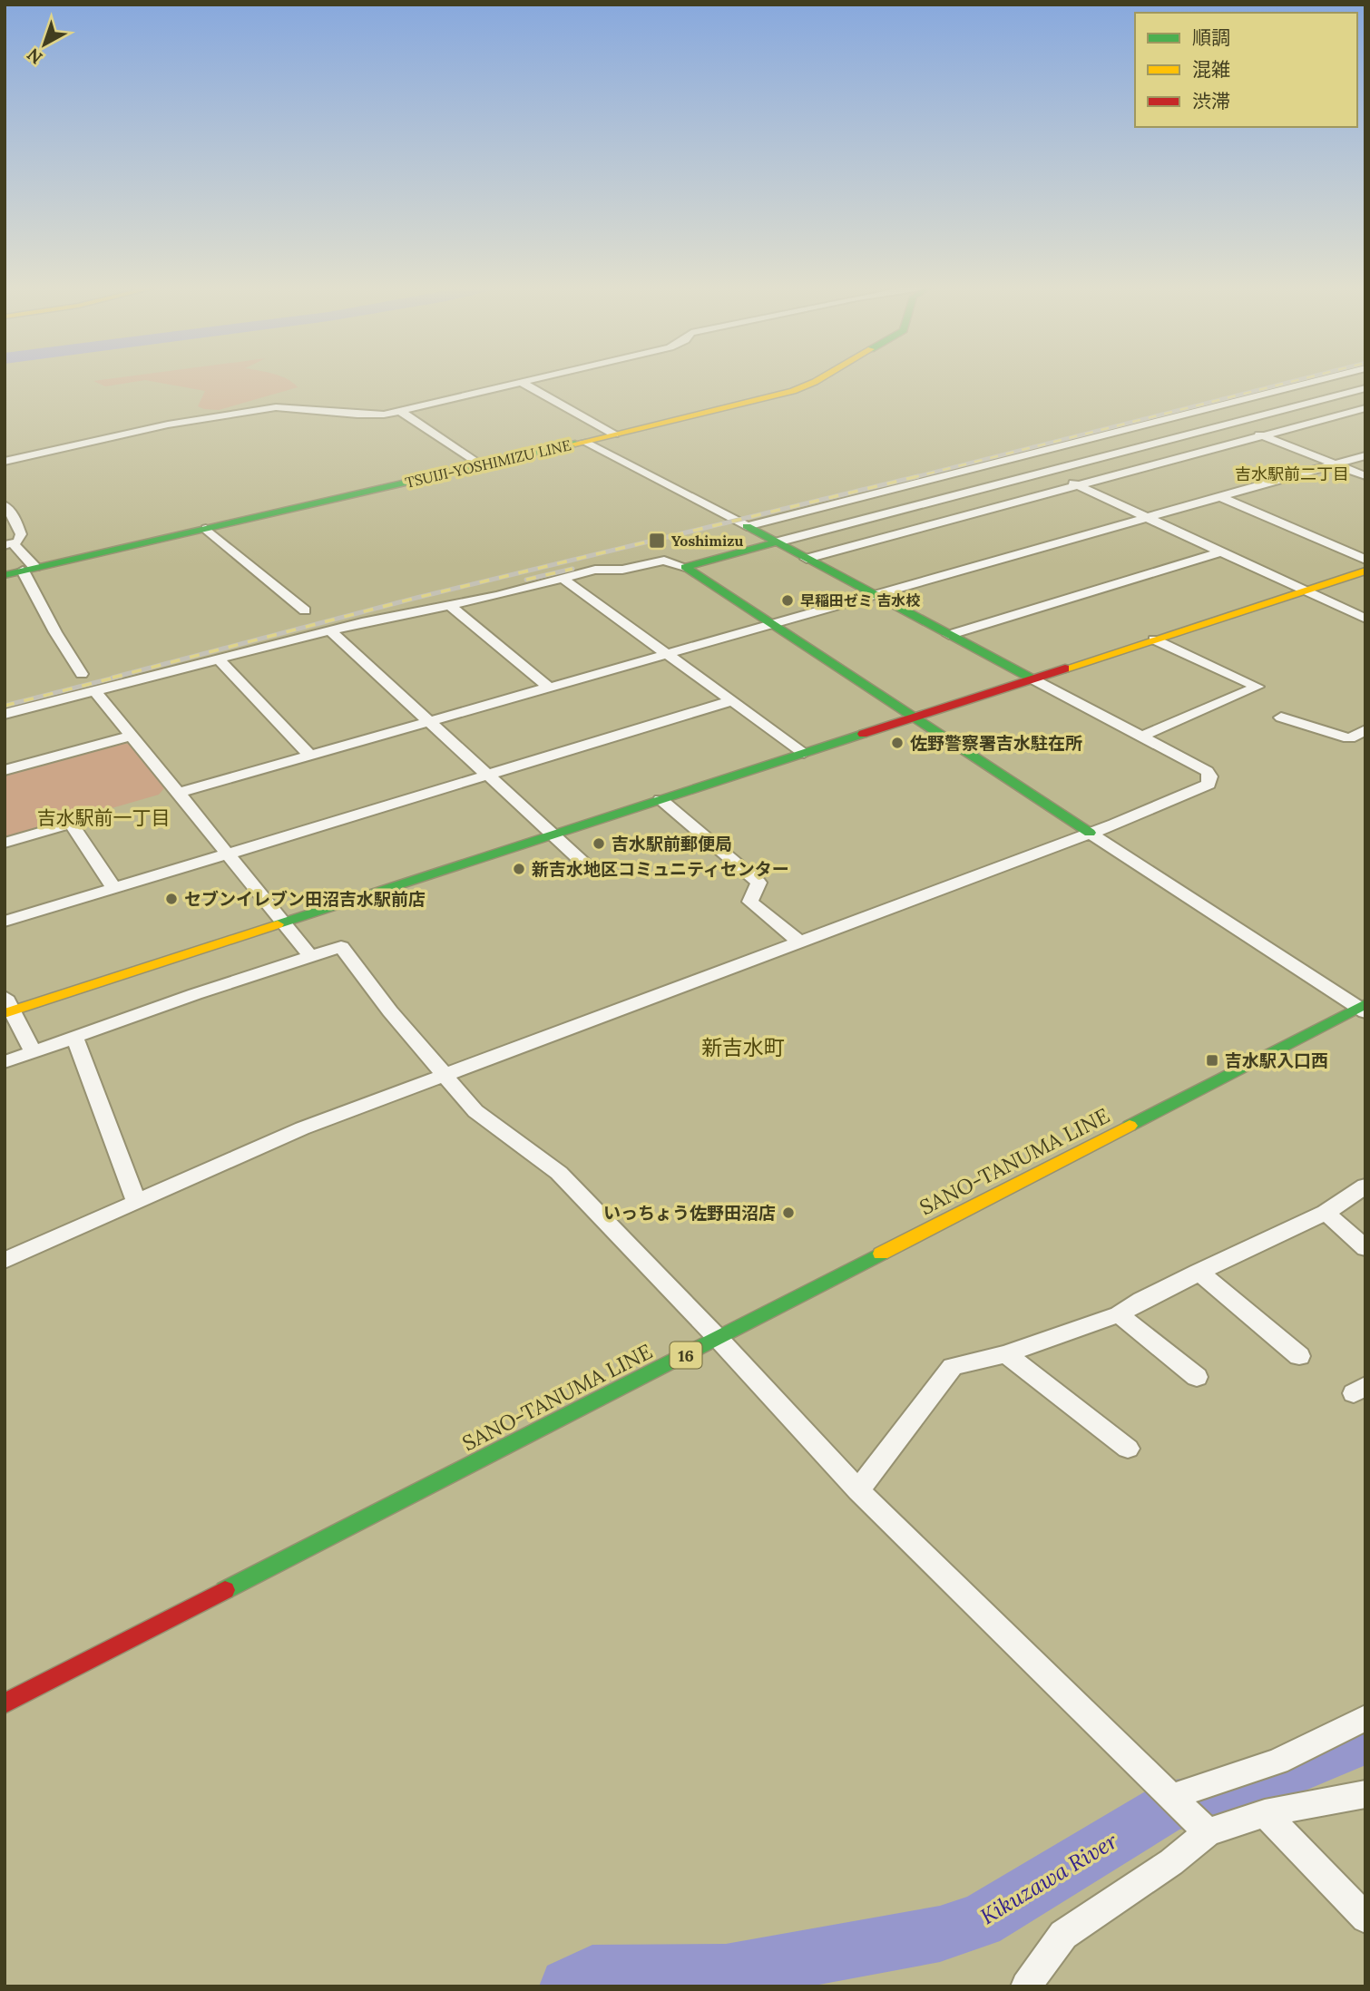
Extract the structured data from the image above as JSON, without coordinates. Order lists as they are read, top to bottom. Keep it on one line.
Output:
{"streets":{"street":["TSUIJI-YOSHIMIZU LINE","SANO-TANUMA LINE","16"]},"districts":["吉水駅前二丁目","吉水駅前一丁目","新吉水町"],"water":["Kikuzawa River"],"places":{"transit":["Yoshimizu","吉水駅入口西"],"other":["早稲田ゼミ 吉水校","佐野警察署吉水駐在所","吉水駅前郵便局","新吉水地区コミュニティセンター","セブンイレブン田沼吉水駅前店","いっちょう佐野田沼店"]},"legend":["順調","混雑","渋滞"],"north":"bottom left"}
